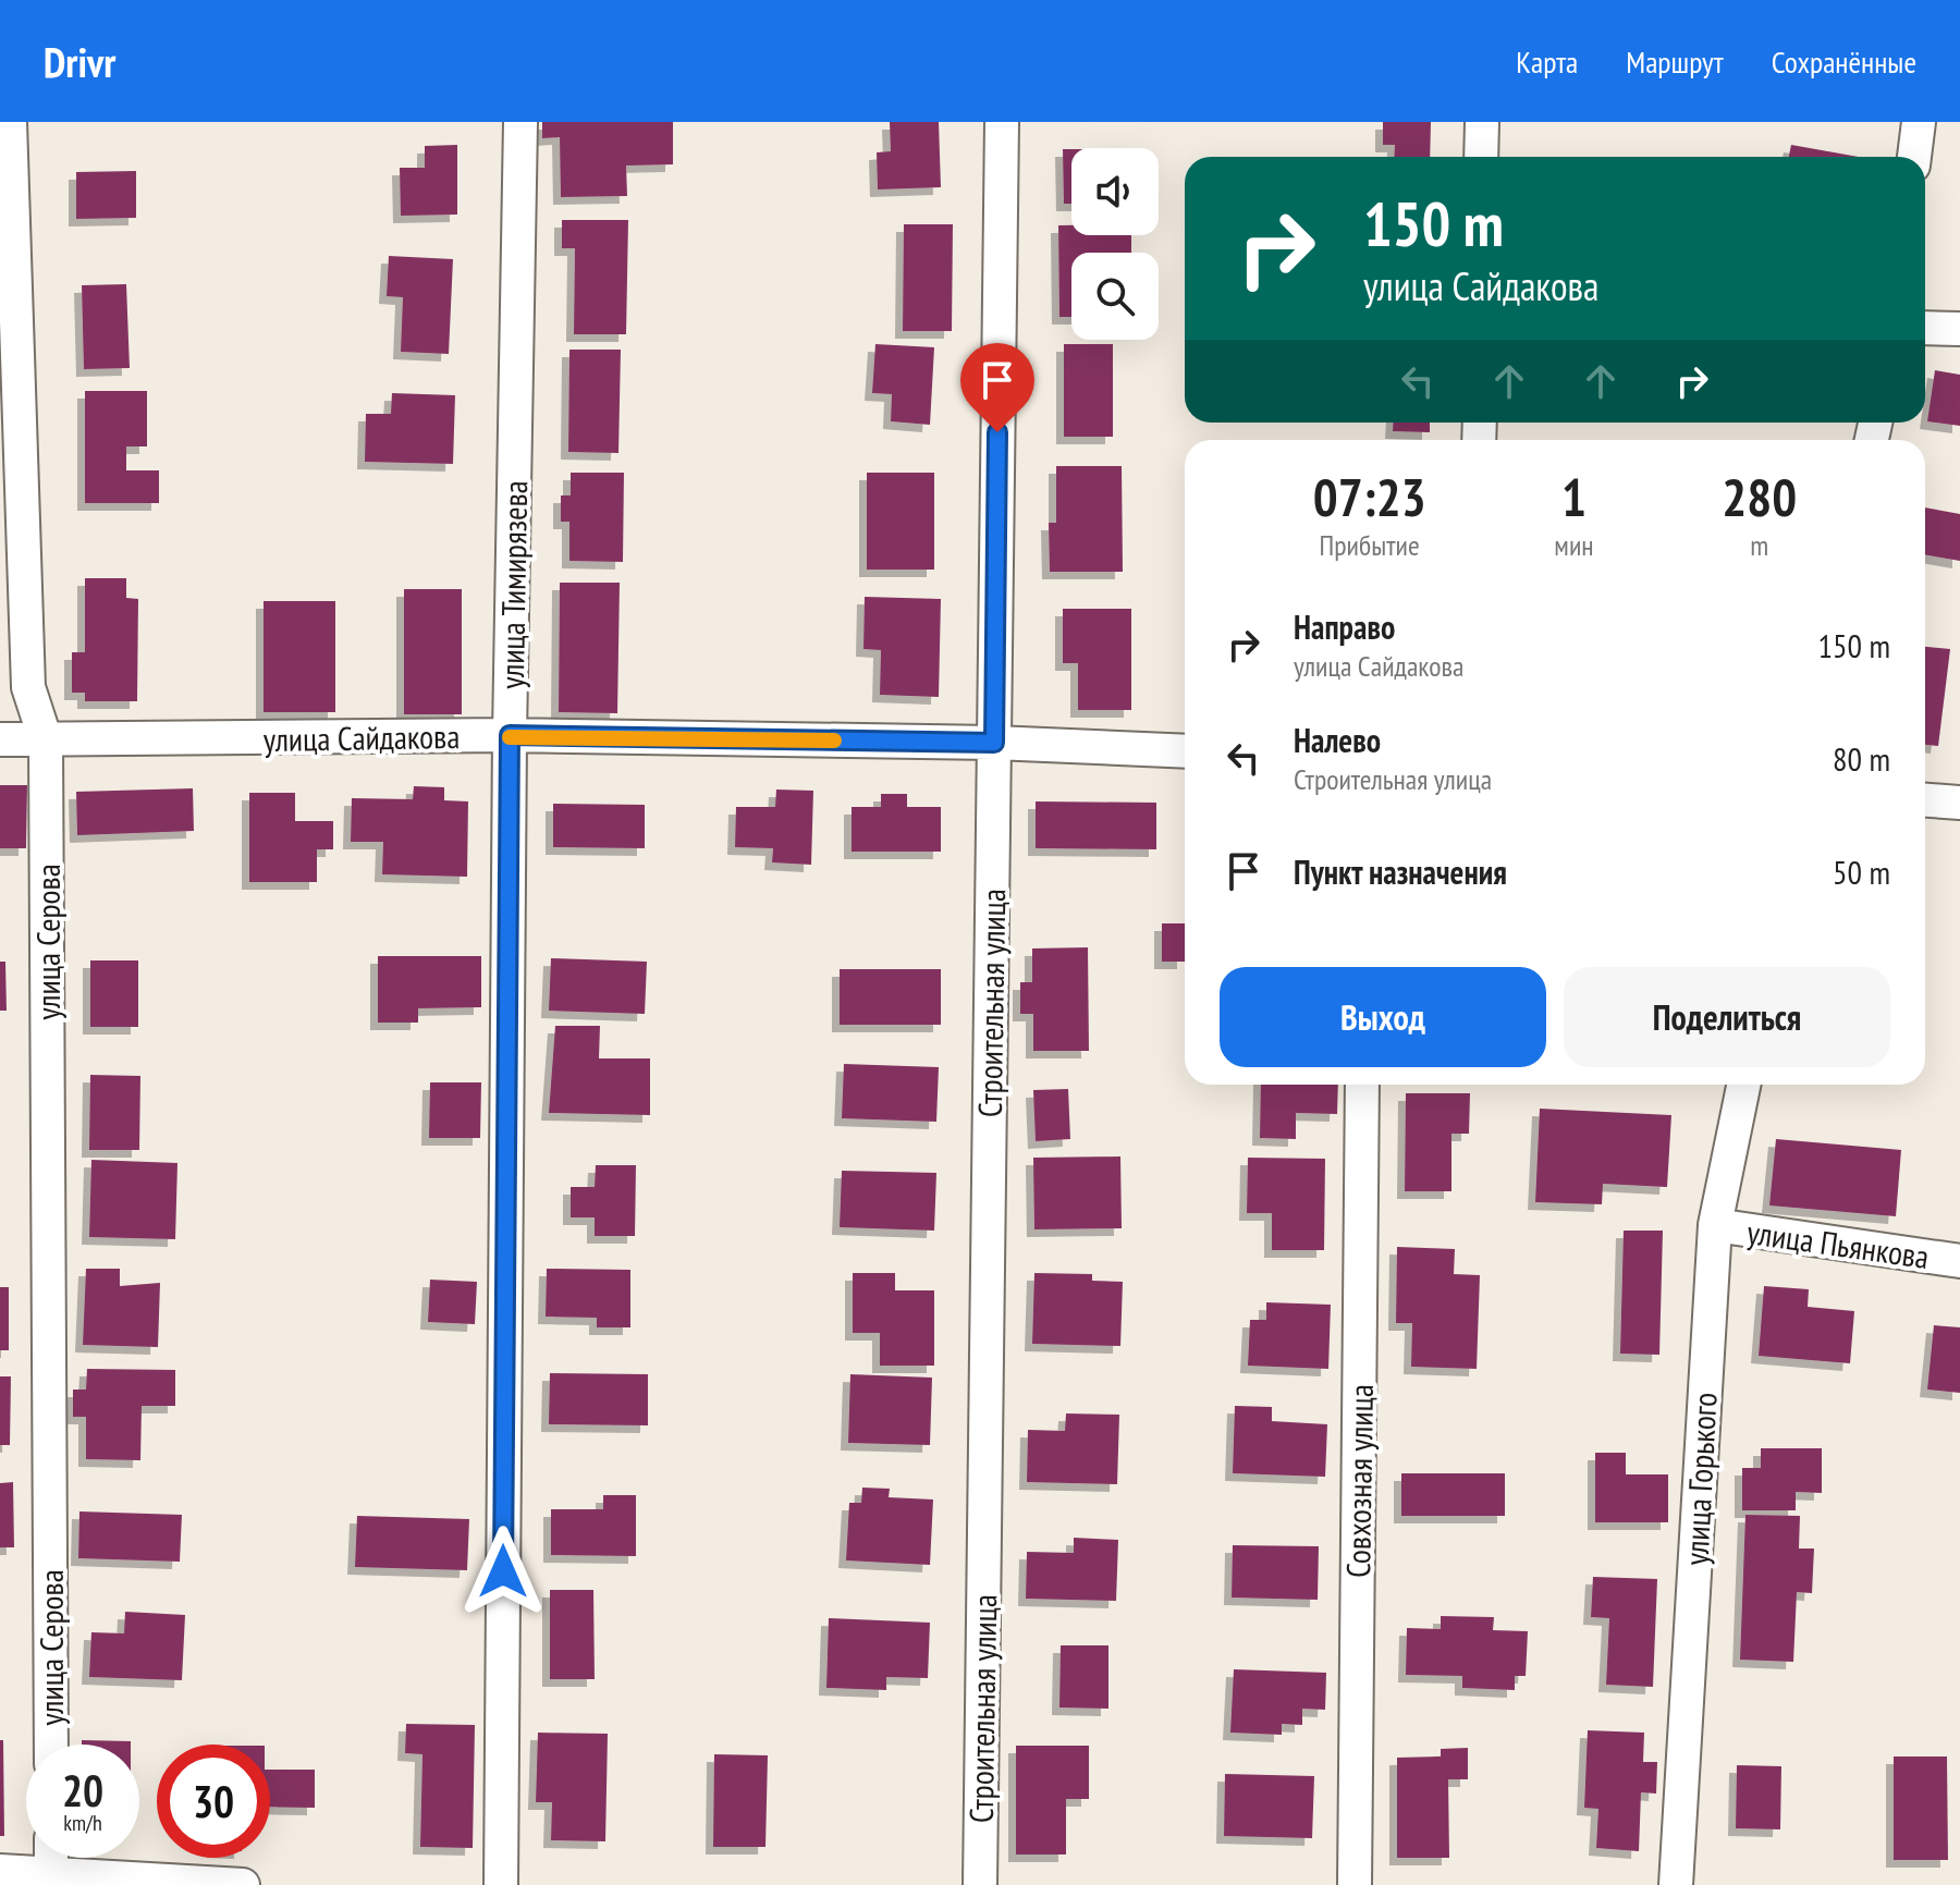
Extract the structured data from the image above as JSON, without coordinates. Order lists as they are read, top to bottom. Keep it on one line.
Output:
{"streets":{"street":["улица Тимирязева","улица Сайдакова","улица Серова","Строительная улица","улица Пьянкова","улица Горького","Совхозная улица"]},"crossings":[["улица Тимирязева","улица Сайдакова"],["улица Сайдакова","улица Серова"],["улица Сайдакова","Строительная улица"],["улица Пьянкова","улица Горького"]],"page":{"header":"Drivr","nav":["Карта","Маршрут","Сохранённые"],"turn":["150 m","улица Сайдакова"],"eta":["07:23","Прибытие","1","мин","280","m"],"list":[{"name":"Направо","note":"улица Сайдакова","value":"150 m"},{"name":"Налево","note":"Строительная улица","value":"80 m"},{"name":"Пункт назначения","value":"50 m"}],"buttons":["Выход","Поделиться"],"speed":"20 km/h","limit":"30"}}
